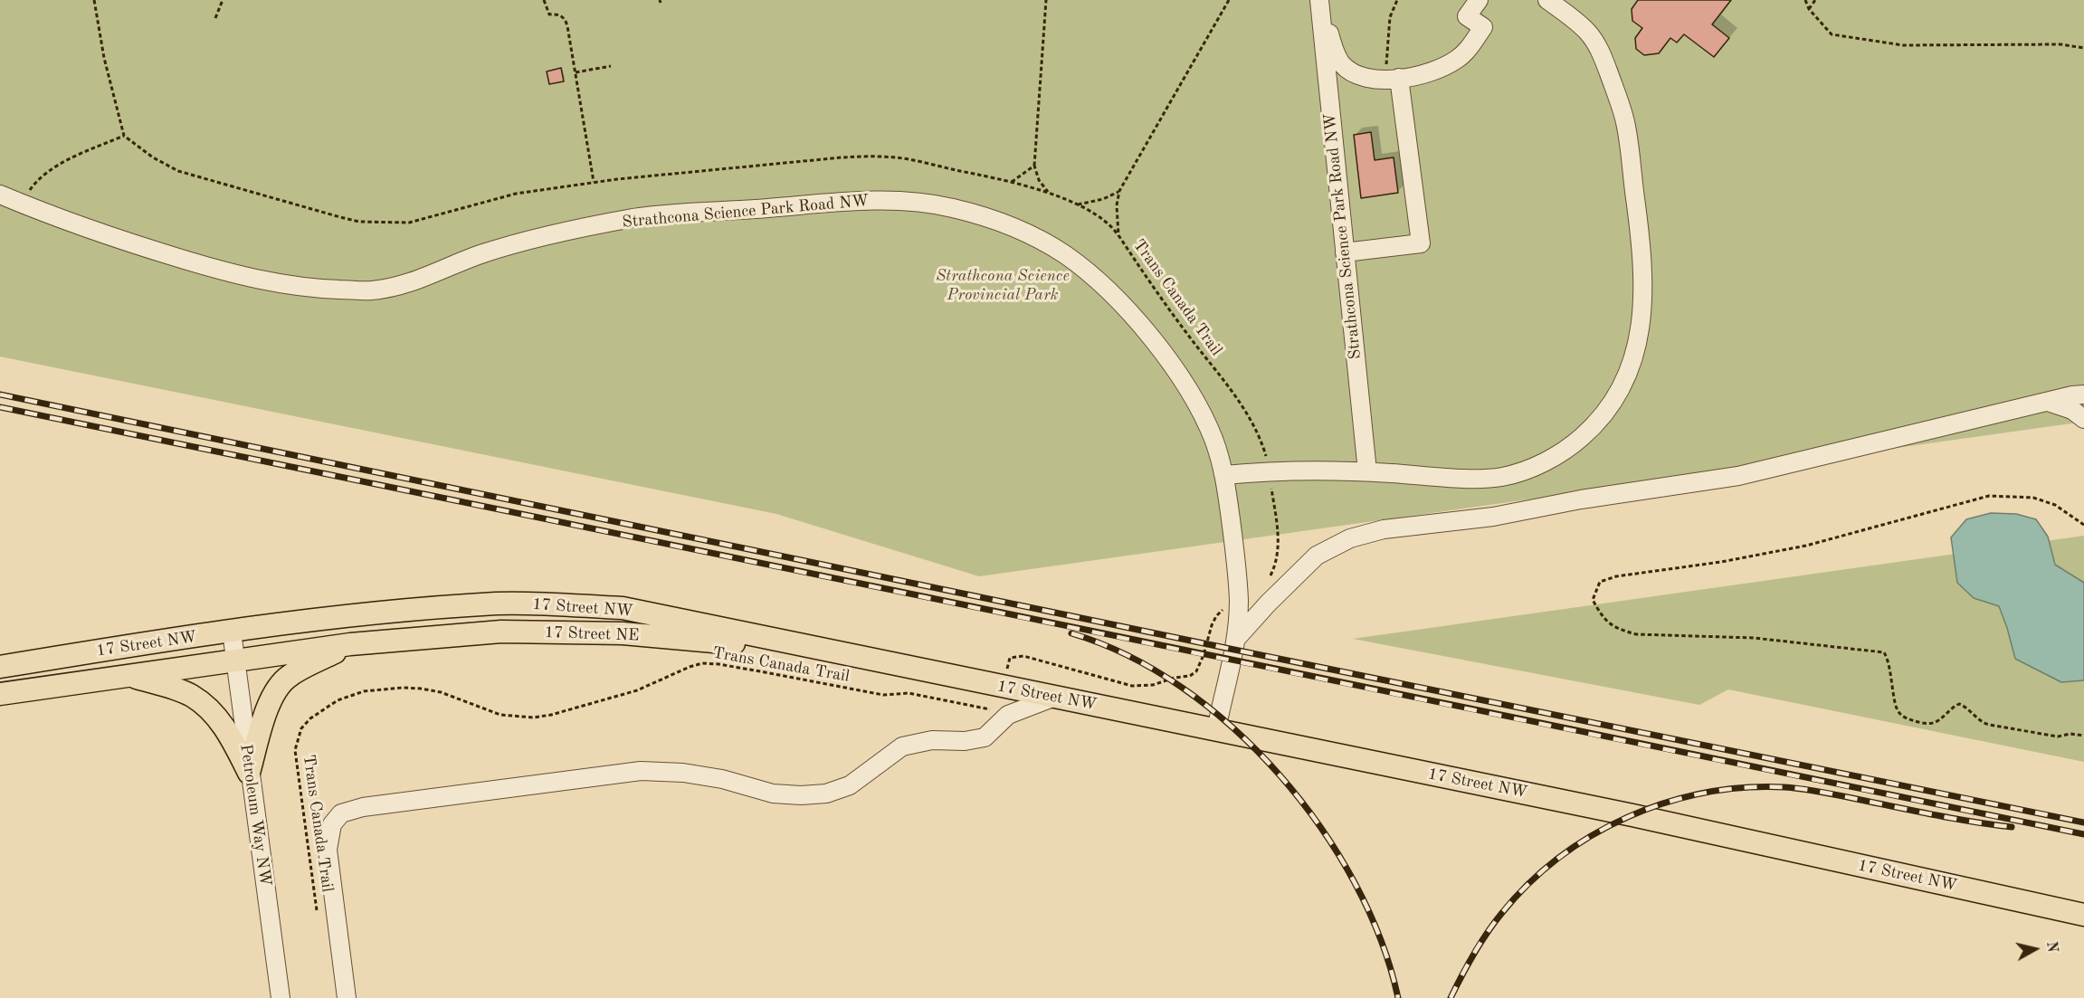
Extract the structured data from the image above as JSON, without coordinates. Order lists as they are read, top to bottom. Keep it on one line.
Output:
{"streets":{"main road":["17 Street NW","17 Street NE"],"street":["Strathcona Science Park Road NW","Petroleum Way NW"],"path":["Trans Canada Trail"]},"crossings":[["Strathcona Science Park Road NW","17 Street NW"],["17 Street NW","17 Street NE"],["17 Street NW","Petroleum Way NW"]],"parks":["Strathcona Science Provincial Park"],"north":"right"}
